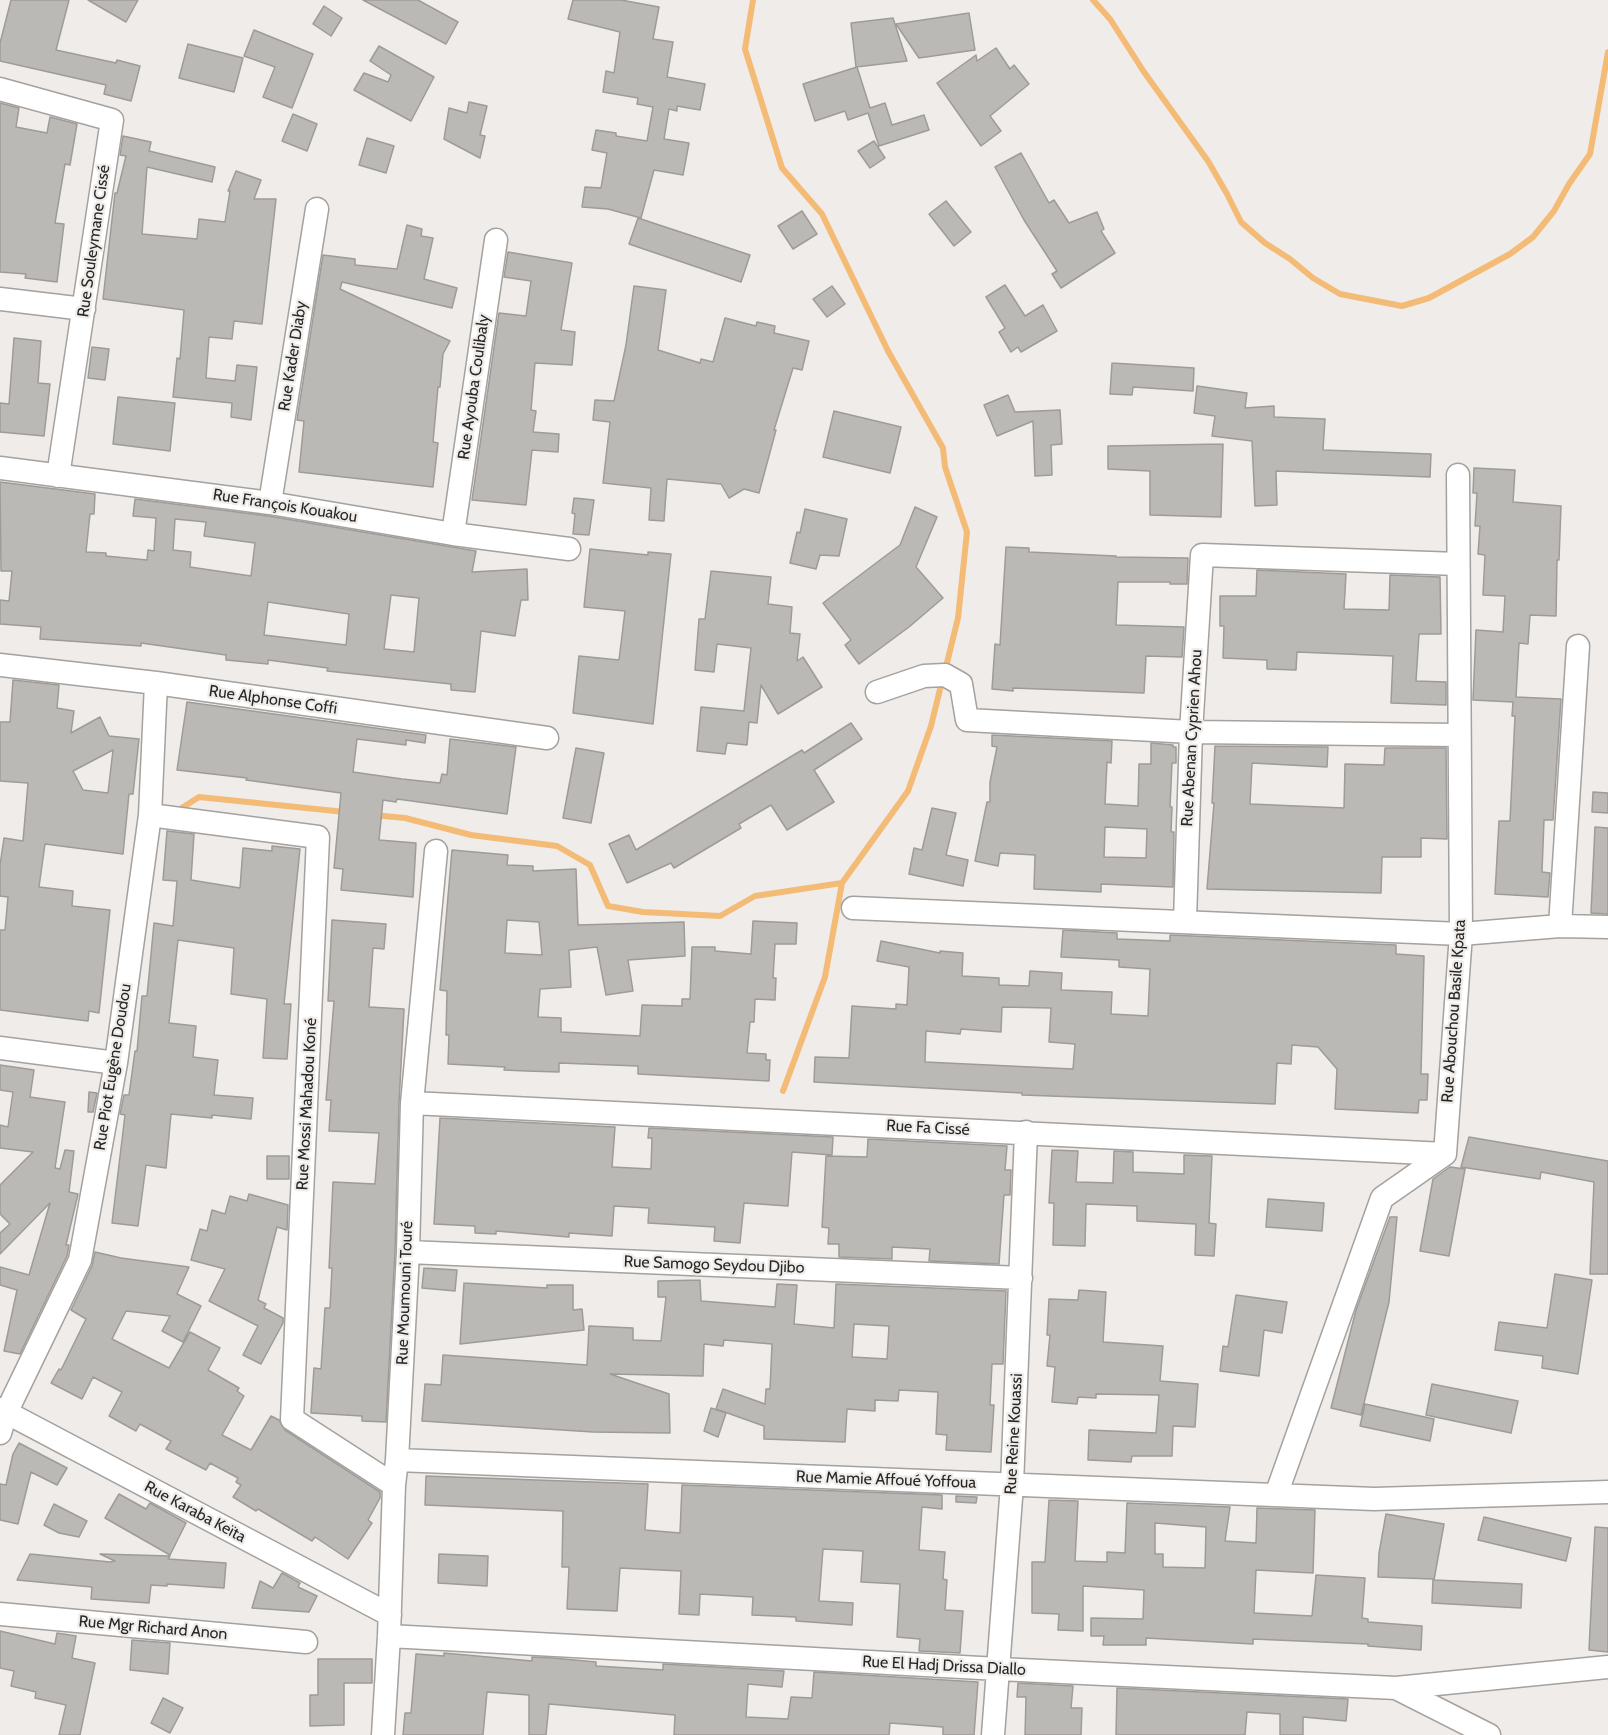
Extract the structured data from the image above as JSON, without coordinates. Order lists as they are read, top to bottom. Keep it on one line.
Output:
{"streets":{"street":["Rue Souleymane Cissé","Rue Kader Diaby","Rue Ayouba Coulibaly","Rue François Kouakou","Rue Alphonse Coffi","Rue Abenan Cyprien Ahou","Rue Abouchou Basile Kpata","Rue Piot Eugène Doudou","Rue Mossi Mahadou Koné","Rue Fa Cissé","Rue Samogo Seydou Djibo","Rue Moumouni Touré","Rue Reine Kouassi","Rue Mamie Affoué Yoffoua","Rue Karaba Keïta","Rue Mgr Richard Anon","Rue El Hadj Drissa Diallo"]},"crossings":[["Rue Souleymane Cissé","Rue François Kouakou"],["Rue Kader Diaby","Rue François Kouakou"],["Rue Ayouba Coulibaly","Rue François Kouakou"],["Rue Alphonse Coffi","Rue Piot Eugène Doudou"],["Rue Abenan Cyprien Ahou","Rue Abouchou Basile Kpata"],["Rue Abouchou Basile Kpata","Rue Fa Cissé"],["Rue Piot Eugène Doudou","Rue Mossi Mahadou Koné"],["Rue Piot Eugène Doudou","Rue Karaba Keïta"],["Rue Mossi Mahadou Koné","Rue Moumouni Touré"],["Rue Fa Cissé","Rue Moumouni Touré"],["Rue Fa Cissé","Rue Reine Kouassi"],["Rue Samogo Seydou Djibo","Rue Moumouni Touré"],["Rue Samogo Seydou Djibo","Rue Reine Kouassi"],["Rue Moumouni Touré","Rue Mamie Affoué Yoffoua"],["Rue Moumouni Touré","Rue Karaba Keïta"],["Rue Moumouni Touré","Rue El Hadj Drissa Diallo"],["Rue Reine Kouassi","Rue Mamie Affoué Yoffoua"],["Rue Reine Kouassi","Rue El Hadj Drissa Diallo"],["Rue Karaba Keïta","Rue El Hadj Drissa Diallo"]]}
